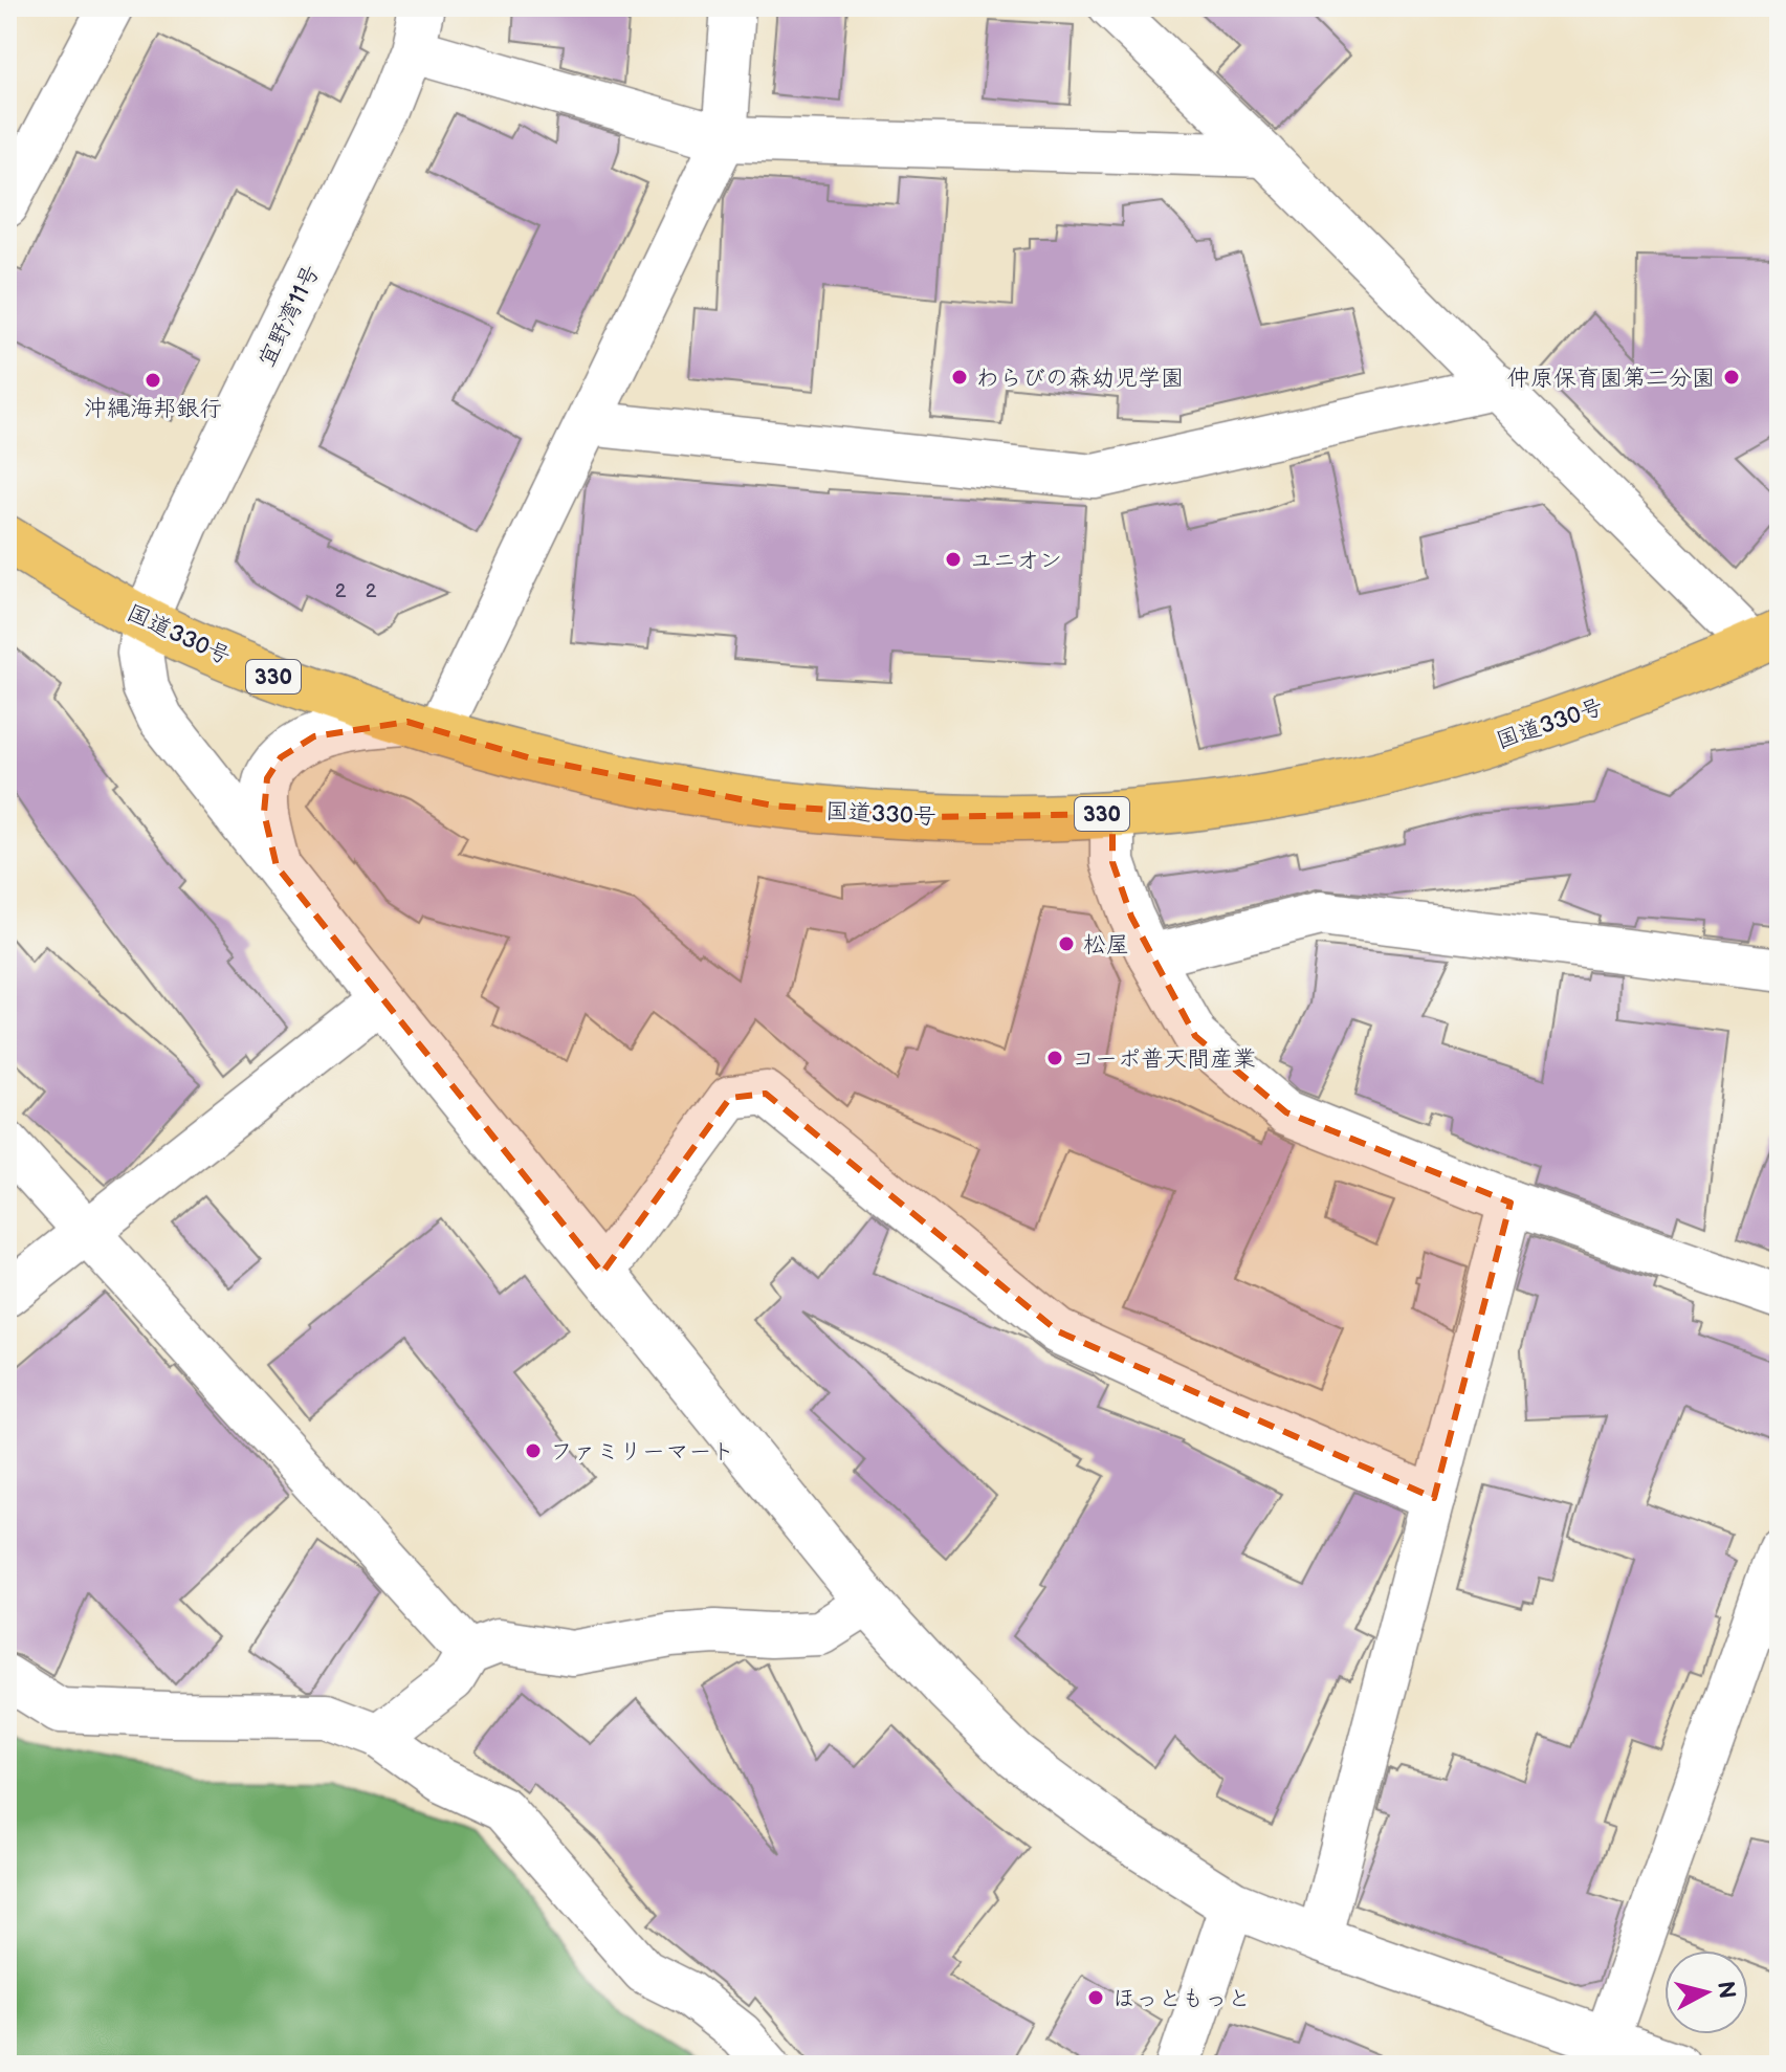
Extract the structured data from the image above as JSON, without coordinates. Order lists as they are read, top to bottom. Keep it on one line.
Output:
{"streets":{"highway":["国道330号","330"],"street":["宜野湾11号"]},"crossings":[["宜野湾11号","国道330号"]],"places":["わらびの森幼児学園","仲原保育園第二分園","沖縄海邦銀行","ユニオン","松屋","コーポ普天間産業","ファミリーマート","ほっともっと"],"house_numbers":["2","2"],"north":"right"}
